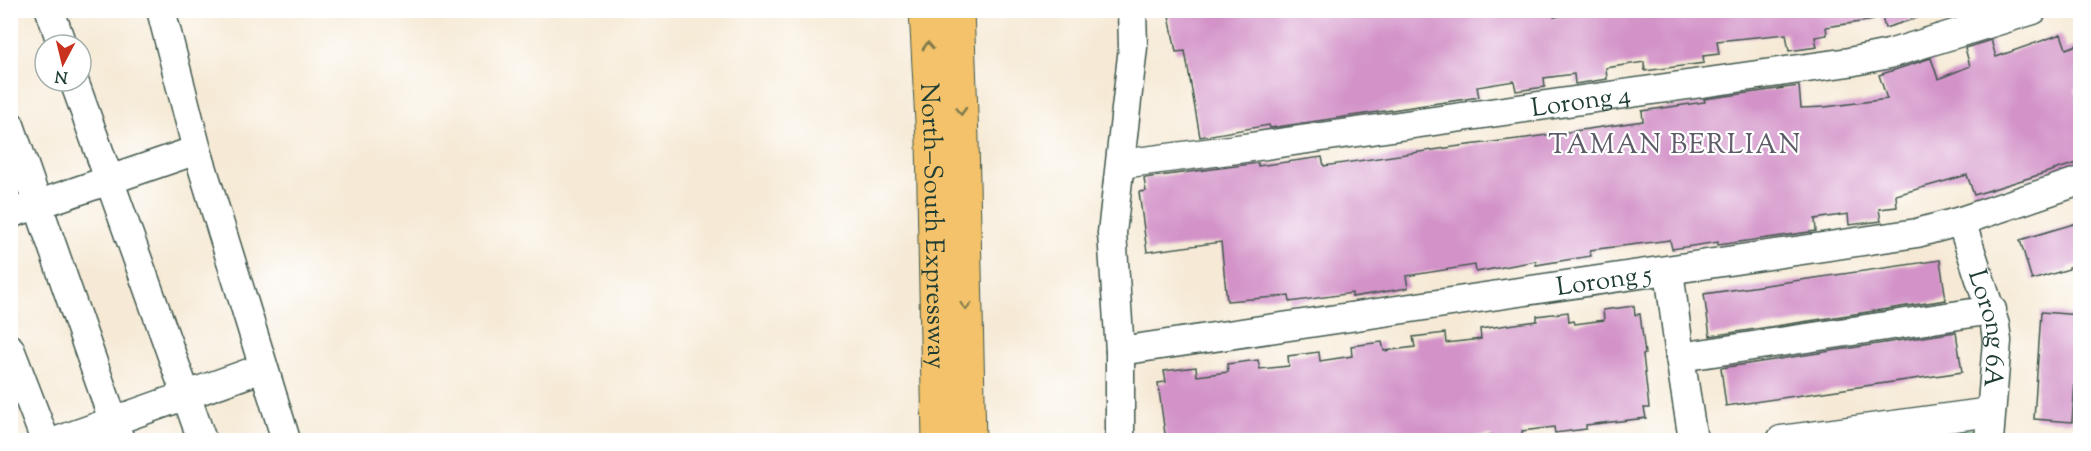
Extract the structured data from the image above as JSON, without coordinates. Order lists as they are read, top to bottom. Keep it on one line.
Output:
{"streets":{"highway":["North–South Expressway"],"street":["Lorong 4","Lorong 5","Lorong 6A"]},"crossings":[["Lorong 5","Lorong 6A"]],"districts":["TAMAN BERLIAN"],"north":"bottom"}
